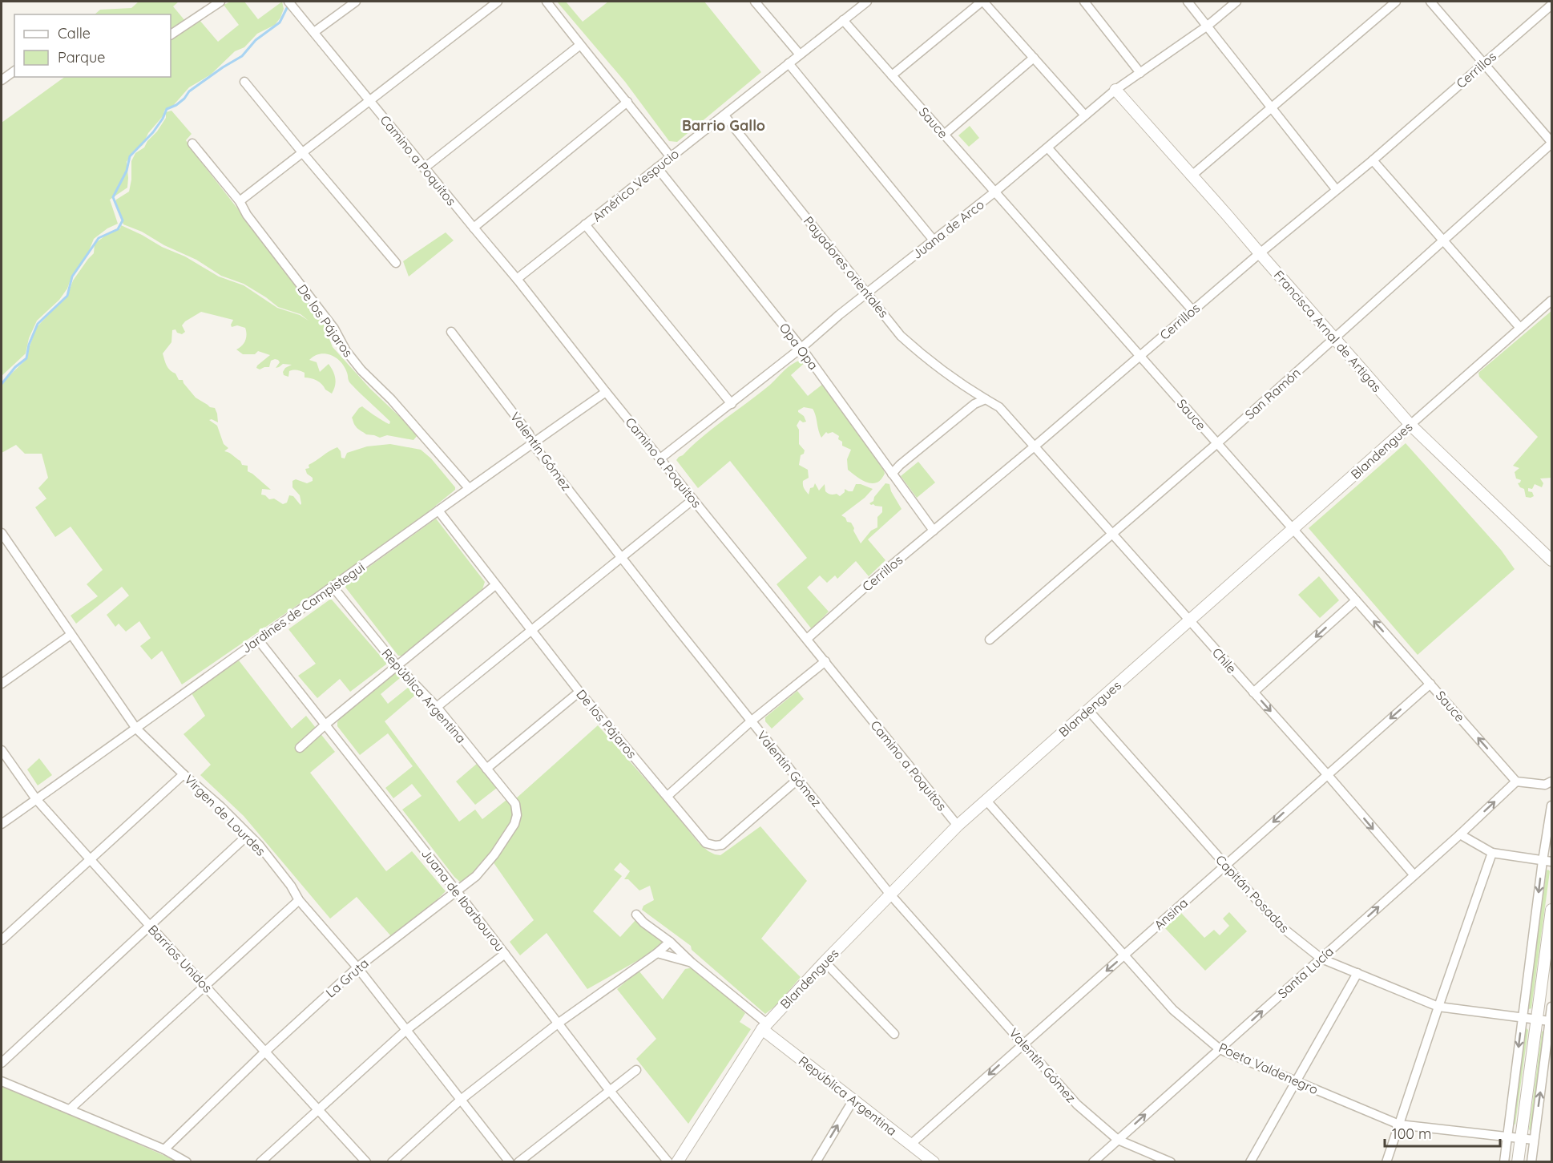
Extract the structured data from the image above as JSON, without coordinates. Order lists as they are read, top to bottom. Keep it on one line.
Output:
{"streets":{"street":["Cerrillos","Sauce","Camino a Poquitos","Américo Vespucio","Juana de Arco","Payadores orientales","De los Pájaros","Francisca Arnal de Artigas","Opa Opa","San Ramón","Blandengues","Valentín Gómez","Jardines de Campistegui","Chile","República Argentina","Virgen de Lourdes","Capitán Posadas","Juana de Ibarbourou","Ansina","Barrios Unidos","Santa Lucía","La Gruta","Poeta Valdenegro"]},"crossings":[["Cerrillos","Sauce"],["Cerrillos","Camino a Poquitos"],["Cerrillos","Payadores orientales"],["Cerrillos","Francisca Arnal de Artigas"],["Cerrillos","Opa Opa"],["Cerrillos","Chile"],["Sauce","Américo Vespucio"],["Sauce","Juana de Arco"],["Sauce","San Ramón"],["Sauce","Blandengues"],["Sauce","Ansina"],["Sauce","Santa Lucía"],["Camino a Poquitos","Américo Vespucio"],["Camino a Poquitos","Juana de Arco"],["Camino a Poquitos","Blandengues"],["Camino a Poquitos","Jardines de Campistegui"],["Américo Vespucio","Payadores orientales"],["Américo Vespucio","Opa Opa"],["Juana de Arco","Payadores orientales"],["Juana de Arco","Francisca Arnal de Artigas"],["Juana de Arco","Opa Opa"],["Payadores orientales","Chile"],["De los Pájaros","Valentín Gómez"],["De los Pájaros","Jardines de Campistegui"],["Francisca Arnal de Artigas","San Ramón"],["Francisca Arnal de Artigas","Blandengues"],["San Ramón","Chile"],["Blandengues","Valentín Gómez"],["Blandengues","Chile"],["Blandengues","República Argentina"],["Blandengues","Capitán Posadas"],["Blandengues","Poeta Valdenegro"],["Valentín Gómez","Jardines de Campistegui"],["Valentín Gómez","Ansina"],["Valentín Gómez","Santa Lucía"],["Jardines de Campistegui","República Argentina"],["Jardines de Campistegui","Virgen de Lourdes"],["Jardines de Campistegui","Juana de Ibarbourou"],["Jardines de Campistegui","Barrios Unidos"],["Chile","Ansina"],["Chile","Santa Lucía"],["República Argentina","Ansina"],["República Argentina","La Gruta"],["Virgen de Lourdes","La Gruta"],["Capitán Posadas","Ansina"],["Capitán Posadas","Santa Lucía"],["Juana de Ibarbourou","La Gruta"],["Ansina","Poeta Valdenegro"],["Barrios Unidos","La Gruta"],["Santa Lucía","Poeta Valdenegro"]],"one_way":["Chile","Ansina","Santa Lucía"],"districts":["Barrio Gallo"],"legend":["Calle","Parque"],"scale_bar":"100 m"}
